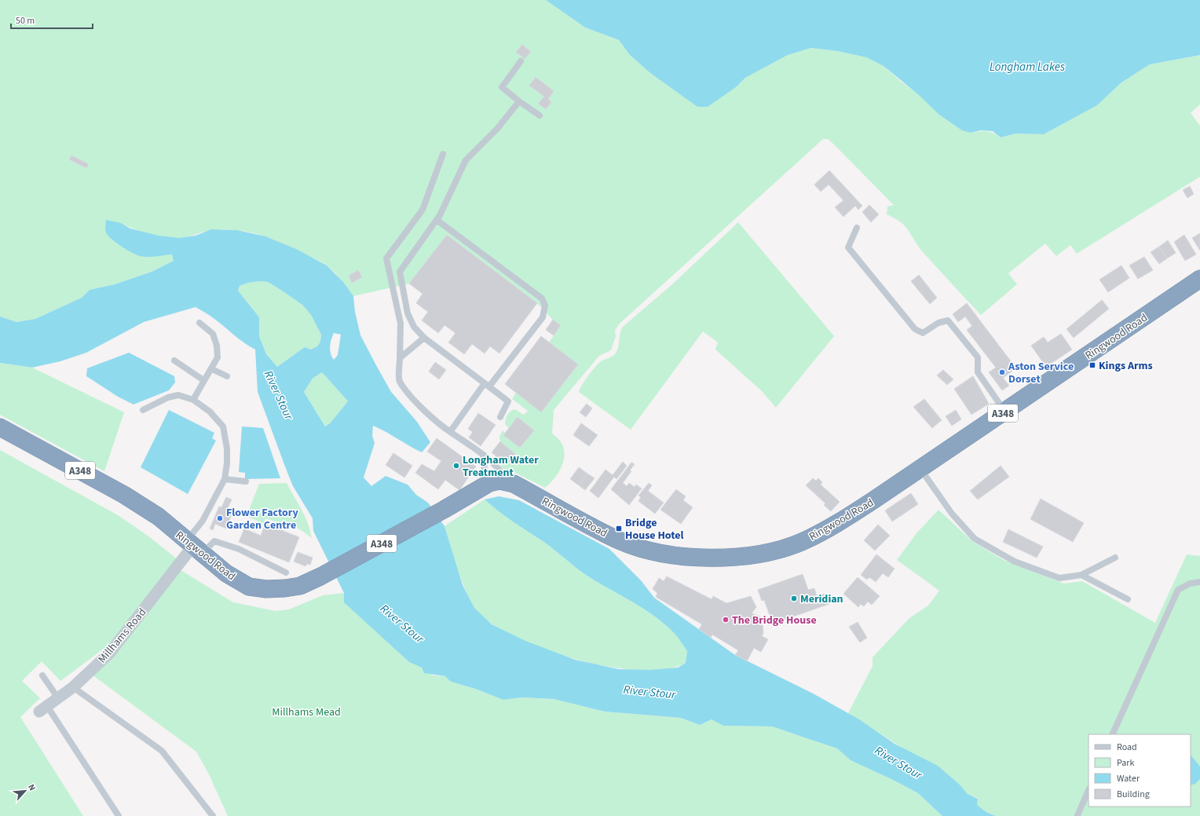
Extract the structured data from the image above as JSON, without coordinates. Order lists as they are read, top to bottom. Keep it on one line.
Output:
{"streets":{"highway":["Ringwood Road","A348"],"street":["Millhams Road"]},"crossings":[["Ringwood Road","Millhams Road"]],"water":["Longham Lakes","River Stour"],"parks":["Millhams Mead"],"places":{"transit":["Kings Arms","Bridge House Hotel"],"other":["Aston Service Dorset","Longham Water Treatment","Flower Factory Garden Centre","Meridian","The Bridge House"]},"legend":["Road","Park","Water","Building"],"scale_bar":"50 m","north":"top right"}
